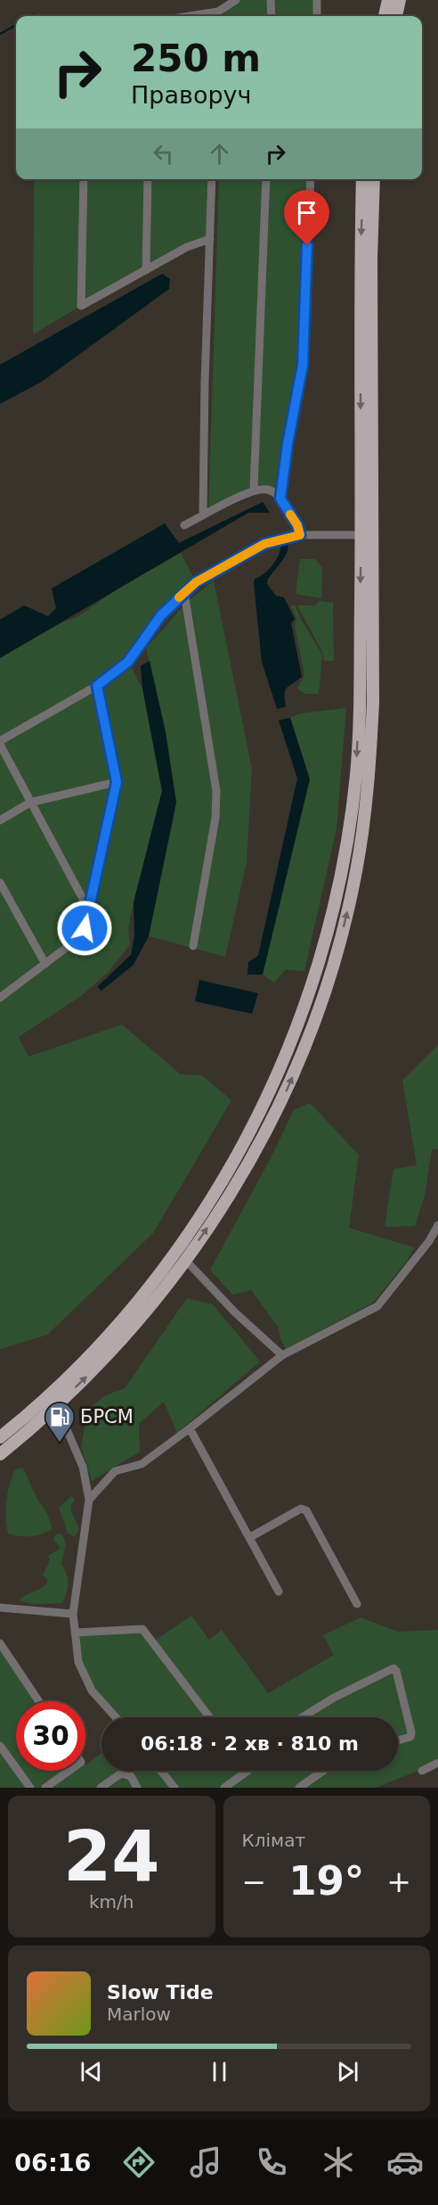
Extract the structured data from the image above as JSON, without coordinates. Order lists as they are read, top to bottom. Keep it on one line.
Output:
{"places":{"fuel station":["БРСМ"]},"page":{"turn":["250 m","Праворуч"],"limit":"30","trip":"06:18 · 2 хв · 810 m","tile":[["24","km/h"],"Клімат"],"heat":["−","19°","+"],"song":["Slow Tide","Marlow"],"tabs":"06:16"}}
